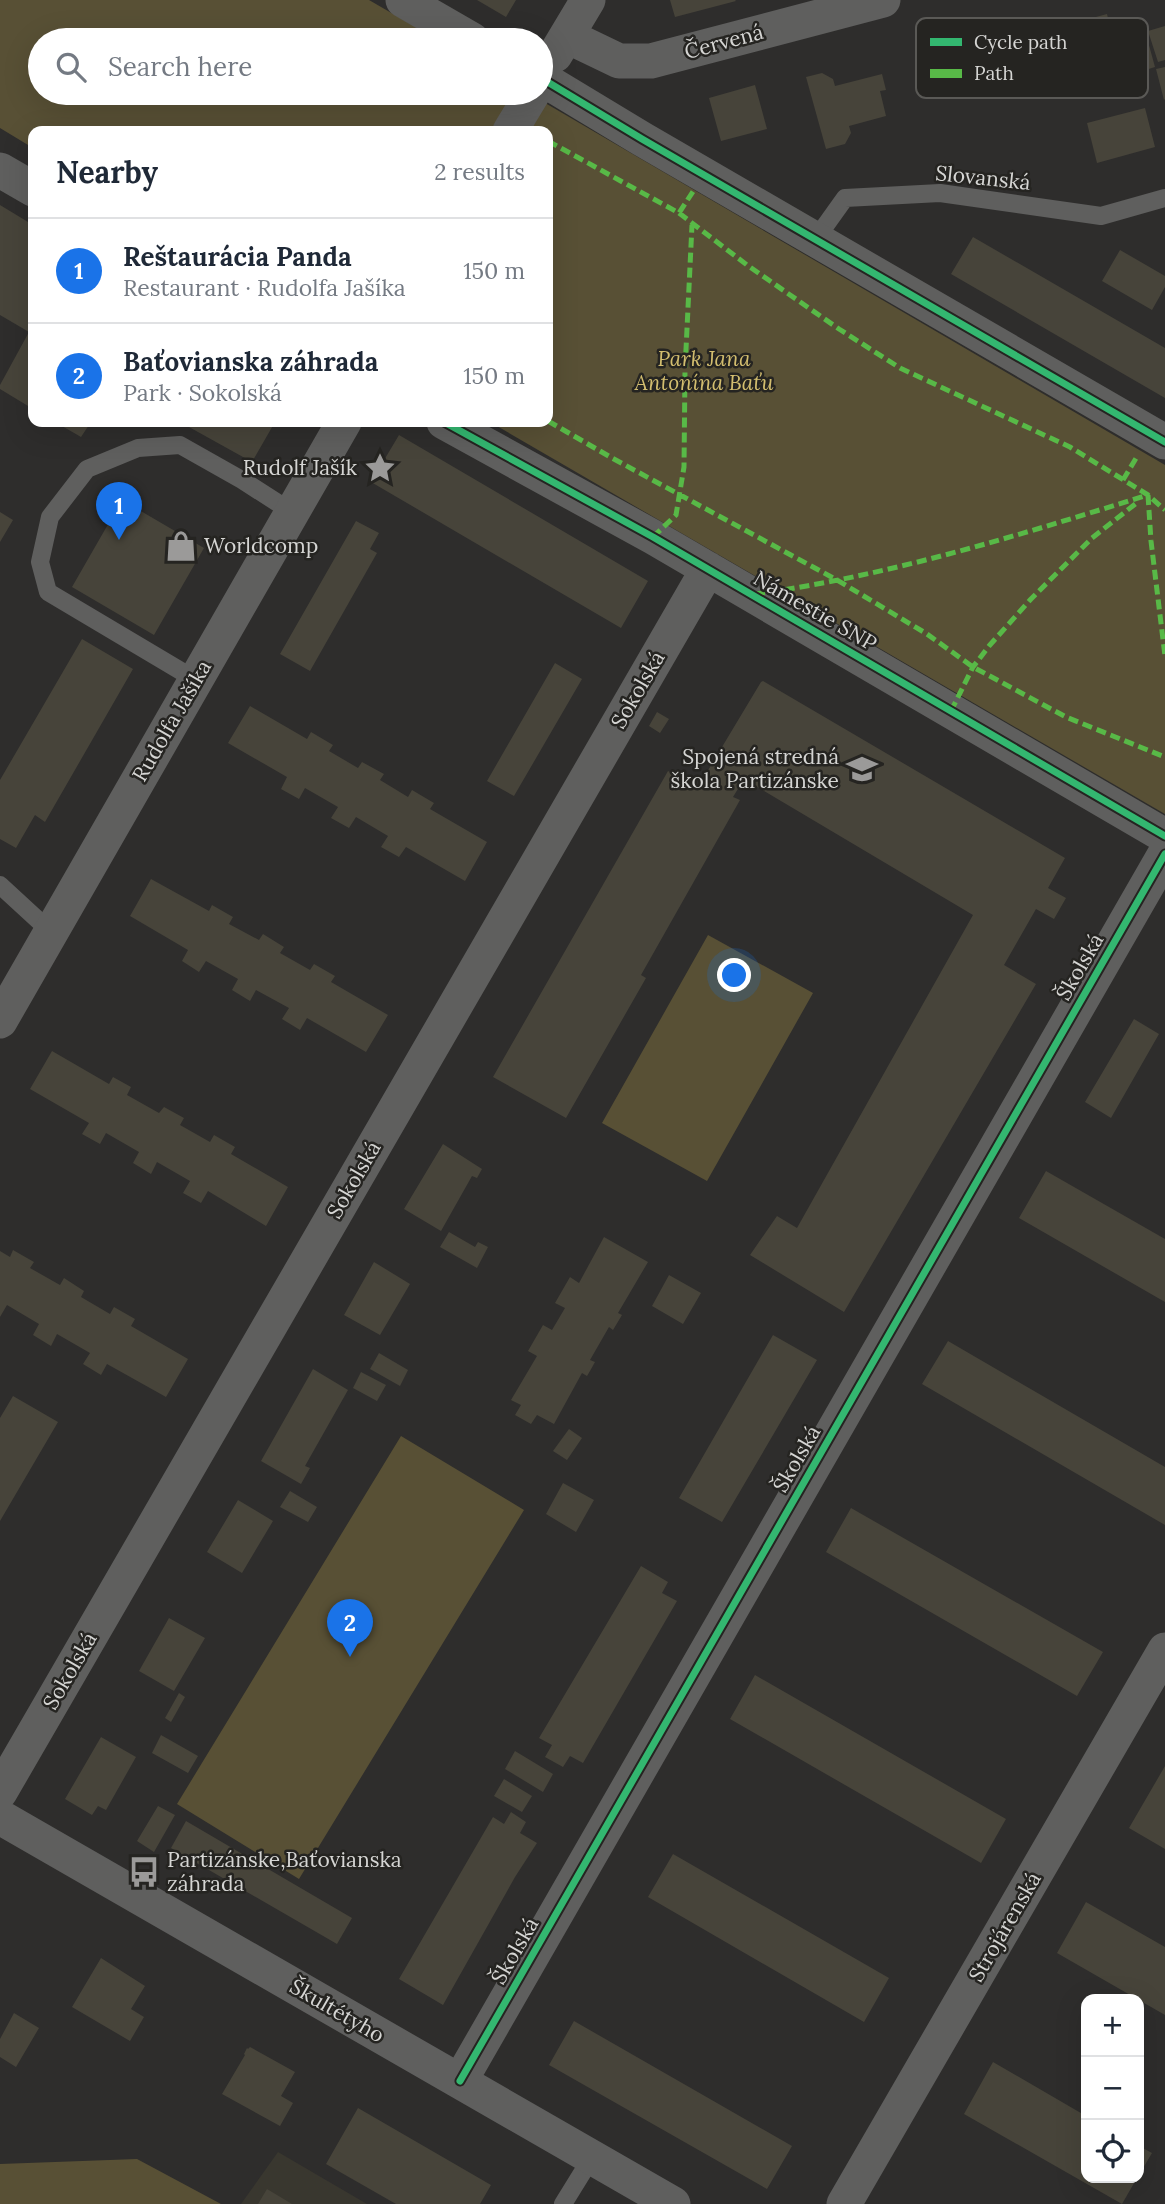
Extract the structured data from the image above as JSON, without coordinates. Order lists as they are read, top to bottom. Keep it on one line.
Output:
{"streets":{"street":["Červená","Námestie SNP","Sokolská","Rudolfa Jašíka","Školská","Strojárenská","Škultétyho"],"lane":["Slovanská"]},"crossings":[["Námestie SNP","Sokolská"],["Školská","Škultétyho"]],"parks":["Park Jana Antonína Baťu"],"places":{"place":["Rudolf Jašík"],"shop":["Worldcomp"],"school or university":["Spojená stredná škola Partizánske"],"bus stop":["Partizánske,Baťovianska záhrada"]},"legend":["Cycle path","Path"],"page":{"search":"Search here","heading":["Nearby","2 results"],"list":[{"mark":"1","name":"Reštaurácia Panda","note":"Restaurant · Rudolfa Jašíka","value":"150 m"},{"mark":"2","name":"Baťovianska záhrada","note":"Park · Sokolská","value":"150 m"}],"pins":["1","2"],"map_buttons":["+","−"]}}
